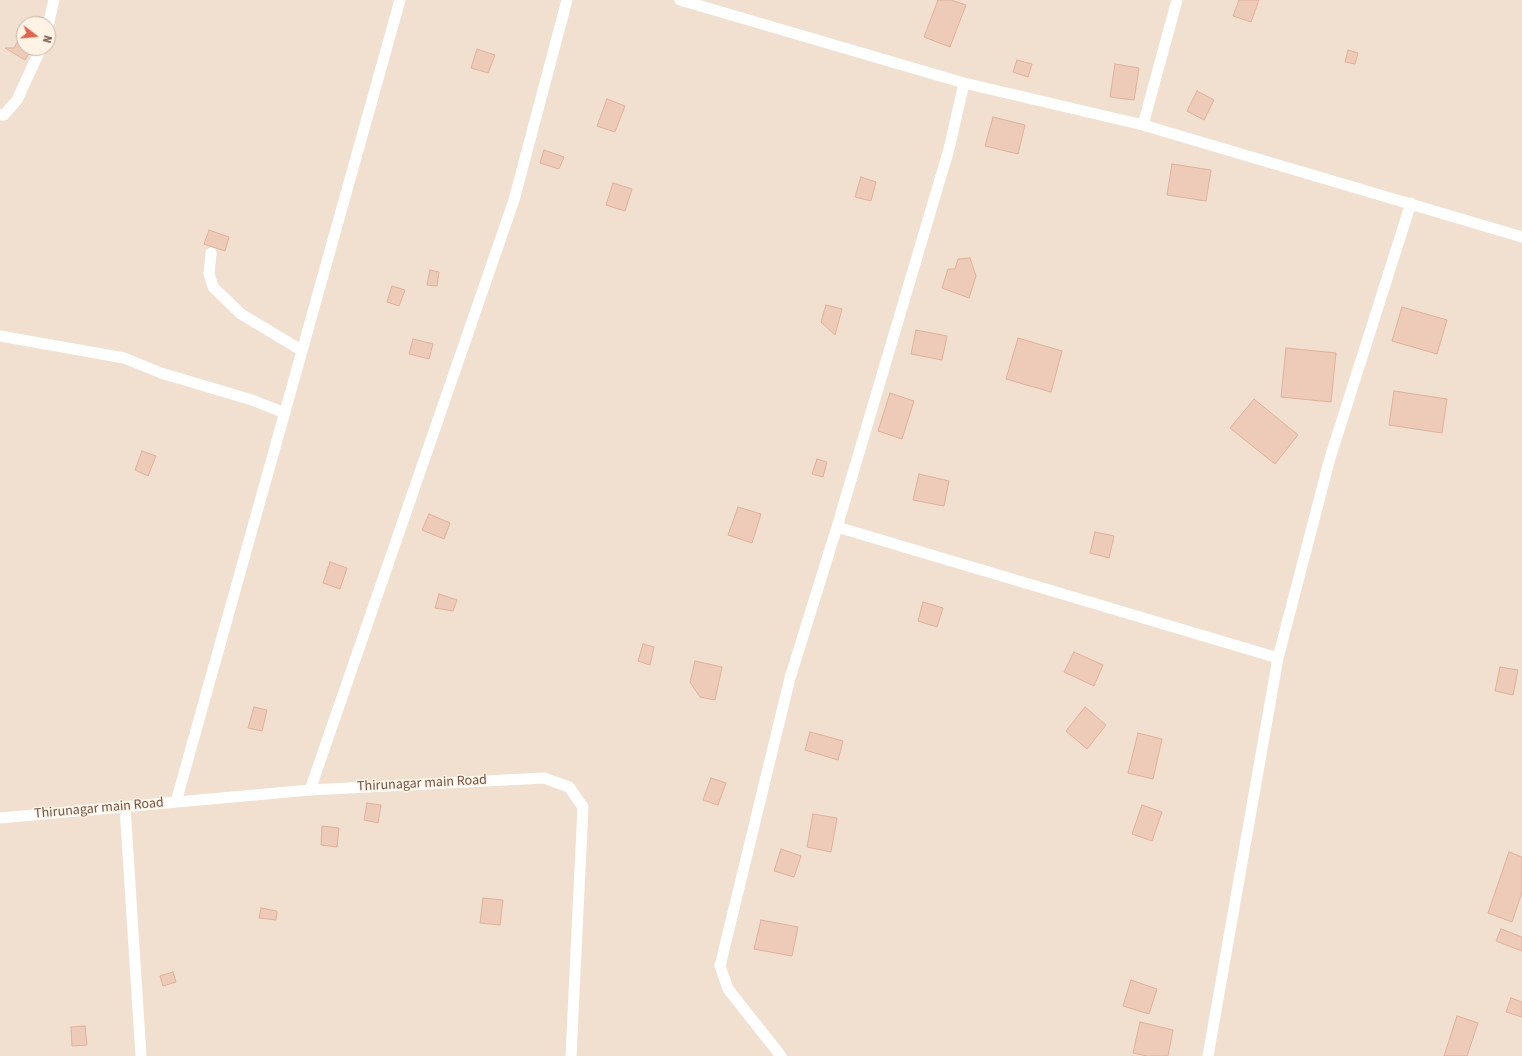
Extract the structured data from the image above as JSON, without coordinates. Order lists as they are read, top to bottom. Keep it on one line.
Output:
{"streets":{"street":["Thirunagar main Road"]},"north":"right"}
